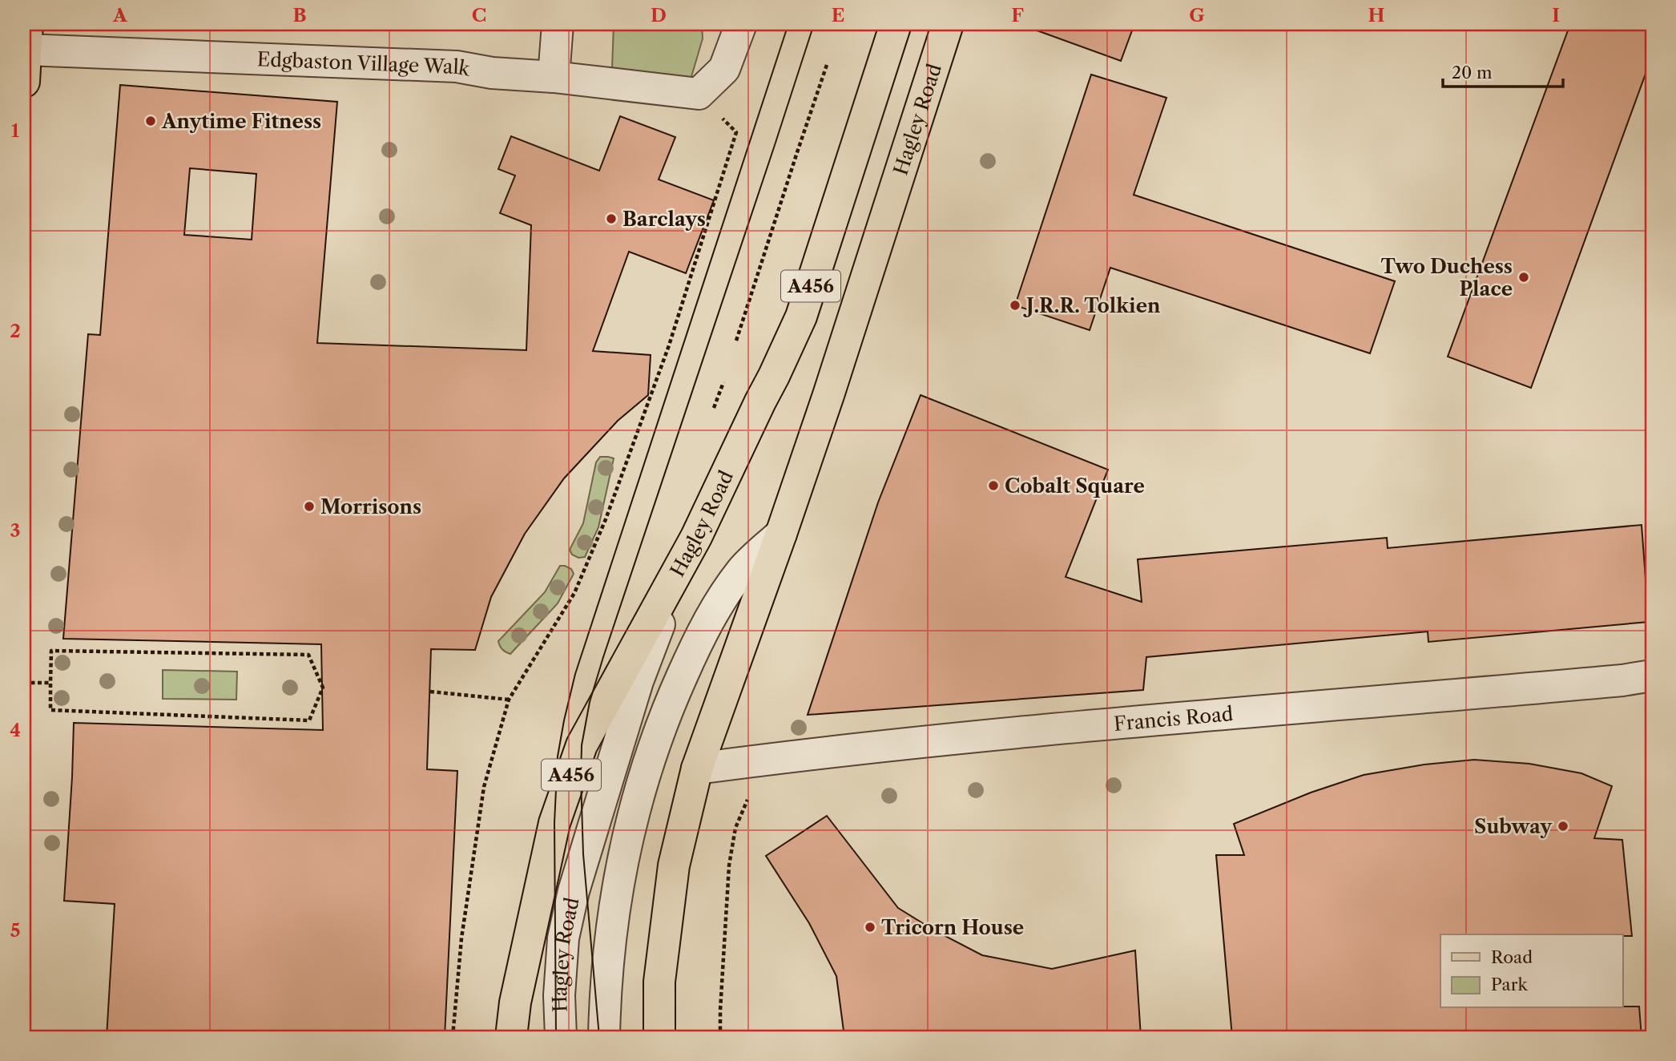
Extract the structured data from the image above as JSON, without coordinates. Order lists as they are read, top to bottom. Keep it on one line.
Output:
{"streets":{"main road":["Hagley Road","A456"],"street":["Edgbaston Village Walk","Francis Road"]},"crossings":[["Hagley Road","A456"],["Hagley Road","Francis Road"]],"places":["Anytime Fitness","Barclays","Two Duchess Place","J.R.R. Tolkien","Cobalt Square","Morrisons","Subway","Tricorn House"],"legend":["Road","Park"],"scale_bar":"20 m","grid":{"columns":["A","B","C","D","E","F","G","H","I"],"rows":["1","2","3","4","5"]}}
